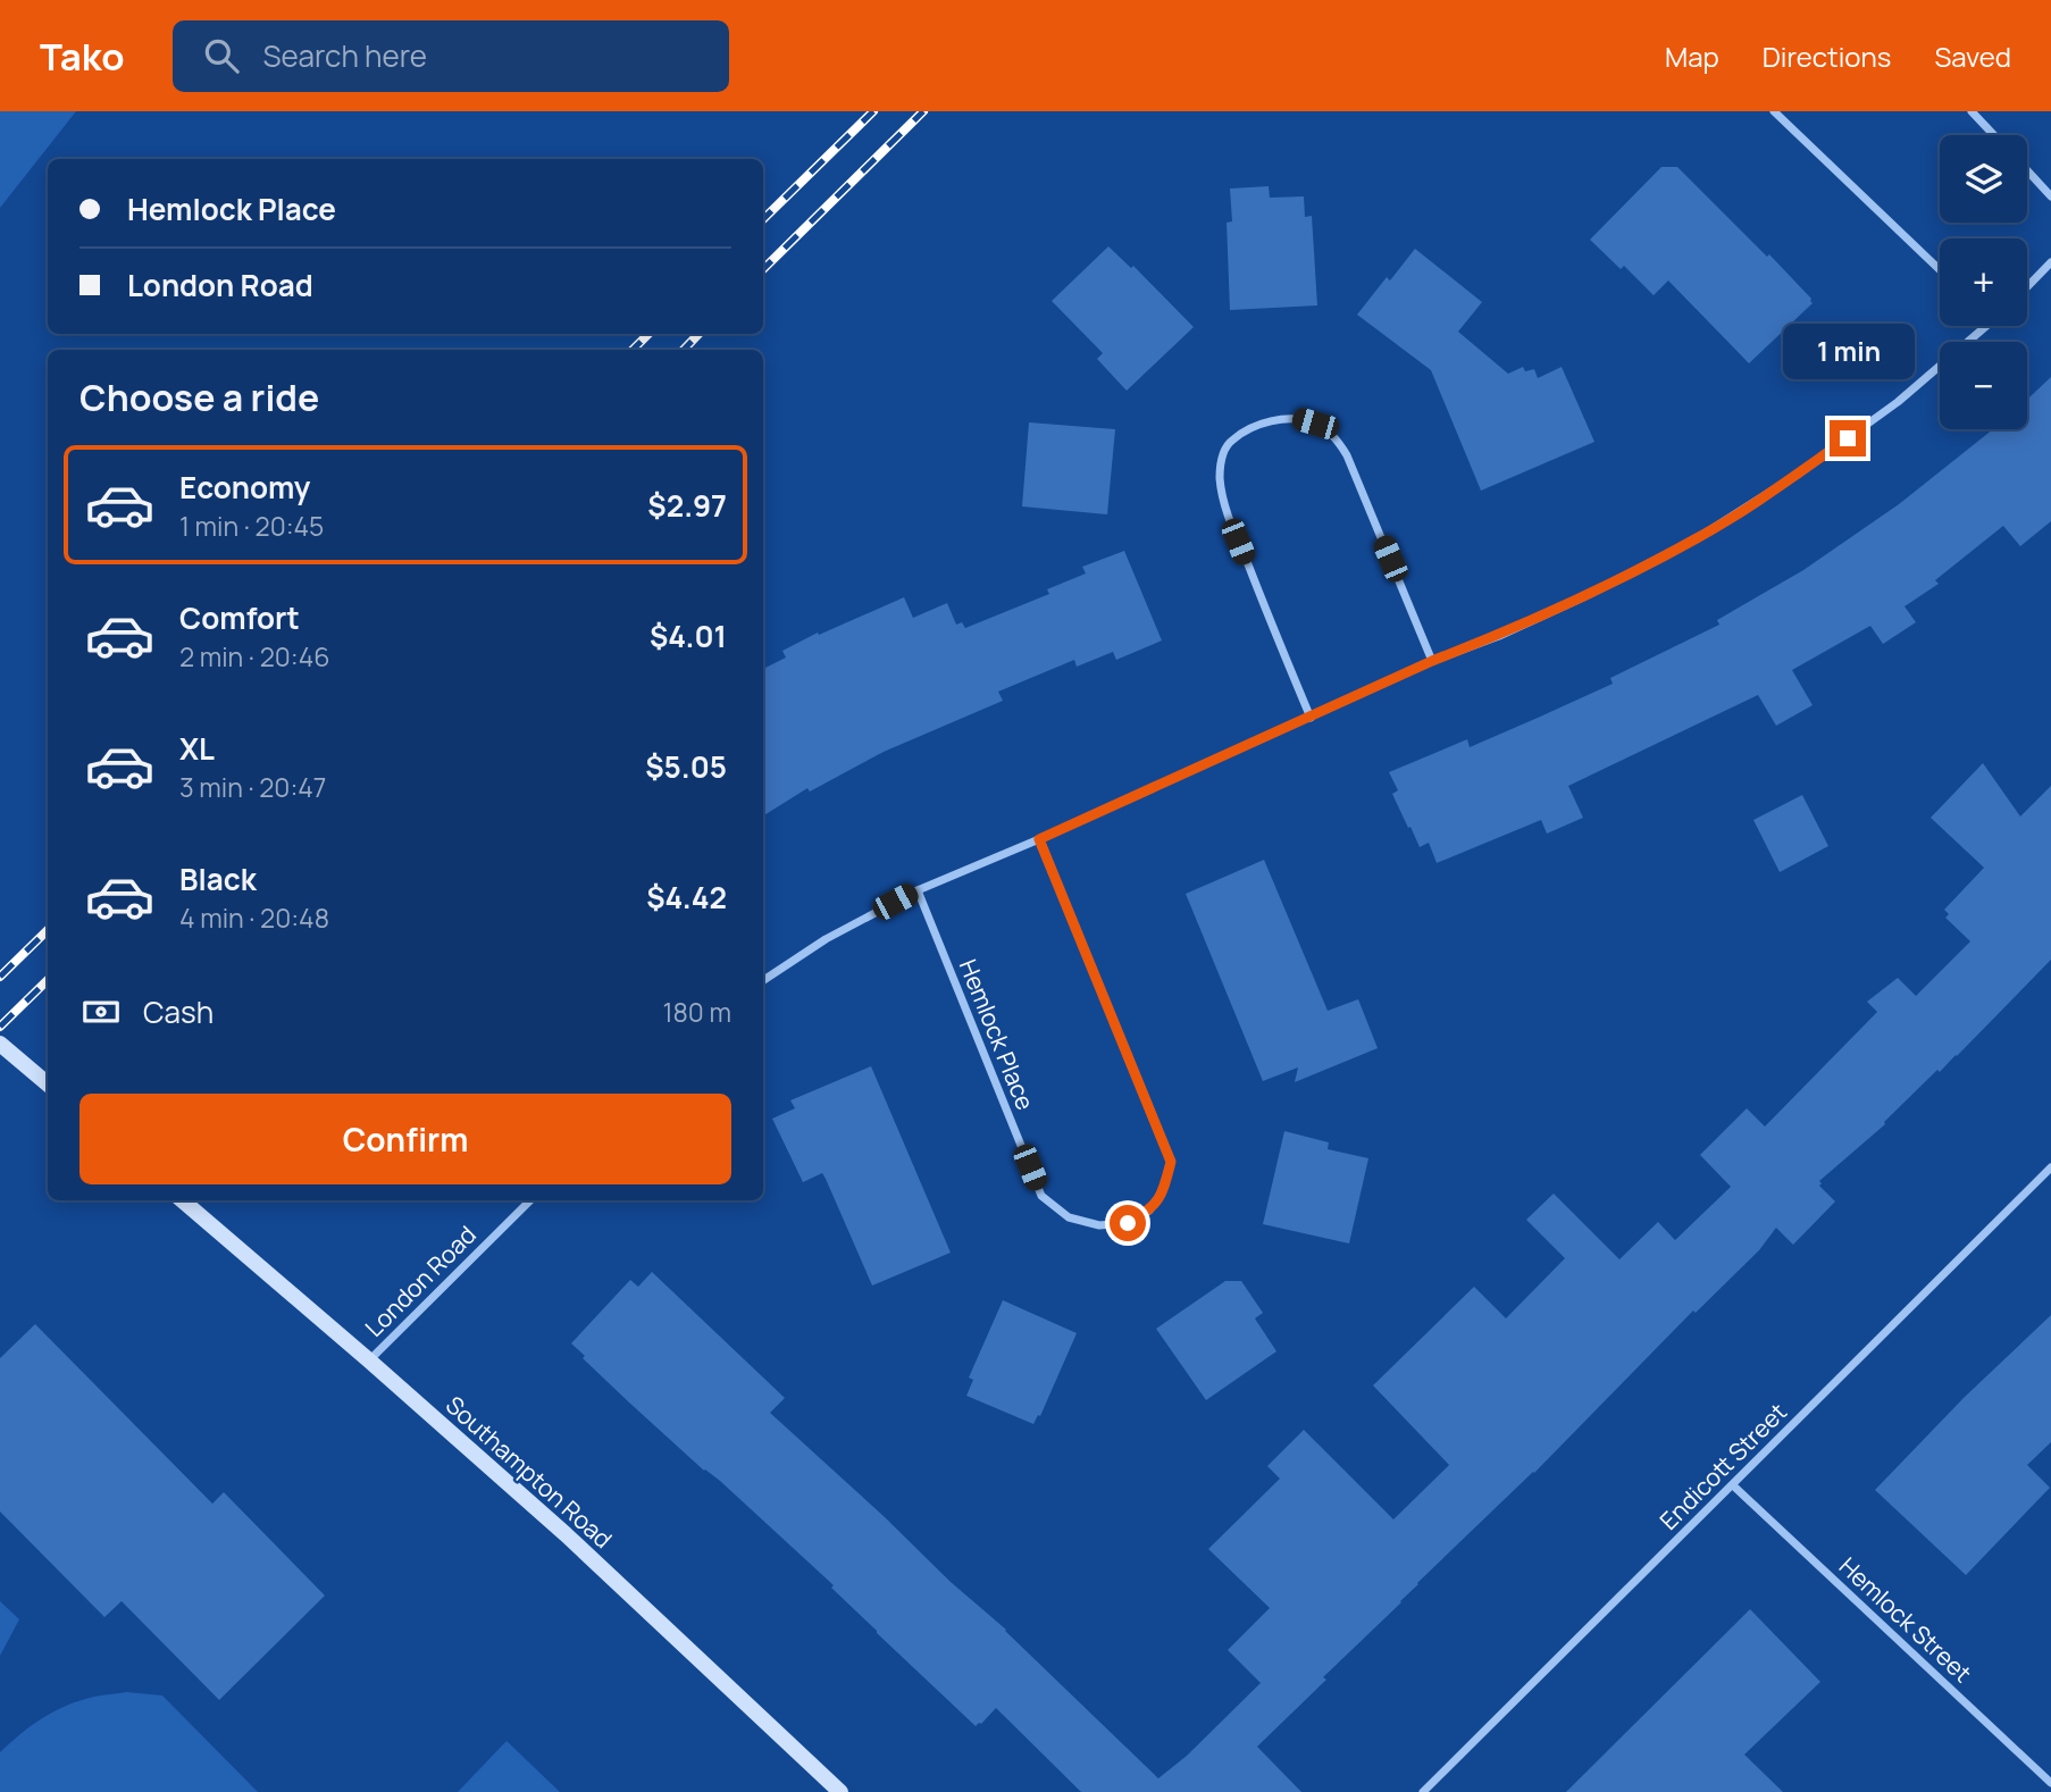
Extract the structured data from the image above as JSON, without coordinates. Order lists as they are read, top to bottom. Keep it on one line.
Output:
{"streets":{"street":["Hemlock Place","London Road","Endicott Street","Southampton Road","Hemlock Street"]},"crossings":[["London Road","Southampton Road"],["Endicott Street","Hemlock Street"]],"page":{"header":"Tako","search":"Search here","nav":["Map","Directions","Saved"],"map_buttons":["+","−"],"banner":["Hemlock Place","London Road"],"bubble":"1 min","heading":"Choose a ride","list":[{"name":"Economy","note":"1 min · 20:45","value":"$2.97"},{"name":"Comfort","note":"2 min · 20:46","value":"$4.01"},{"name":"XL","note":"3 min · 20:47","value":"$5.05"},{"name":"Black","note":"4 min · 20:48","value":"$4.42"}],"pay":["Cash","180 m"],"buttons":"Confirm"}}
